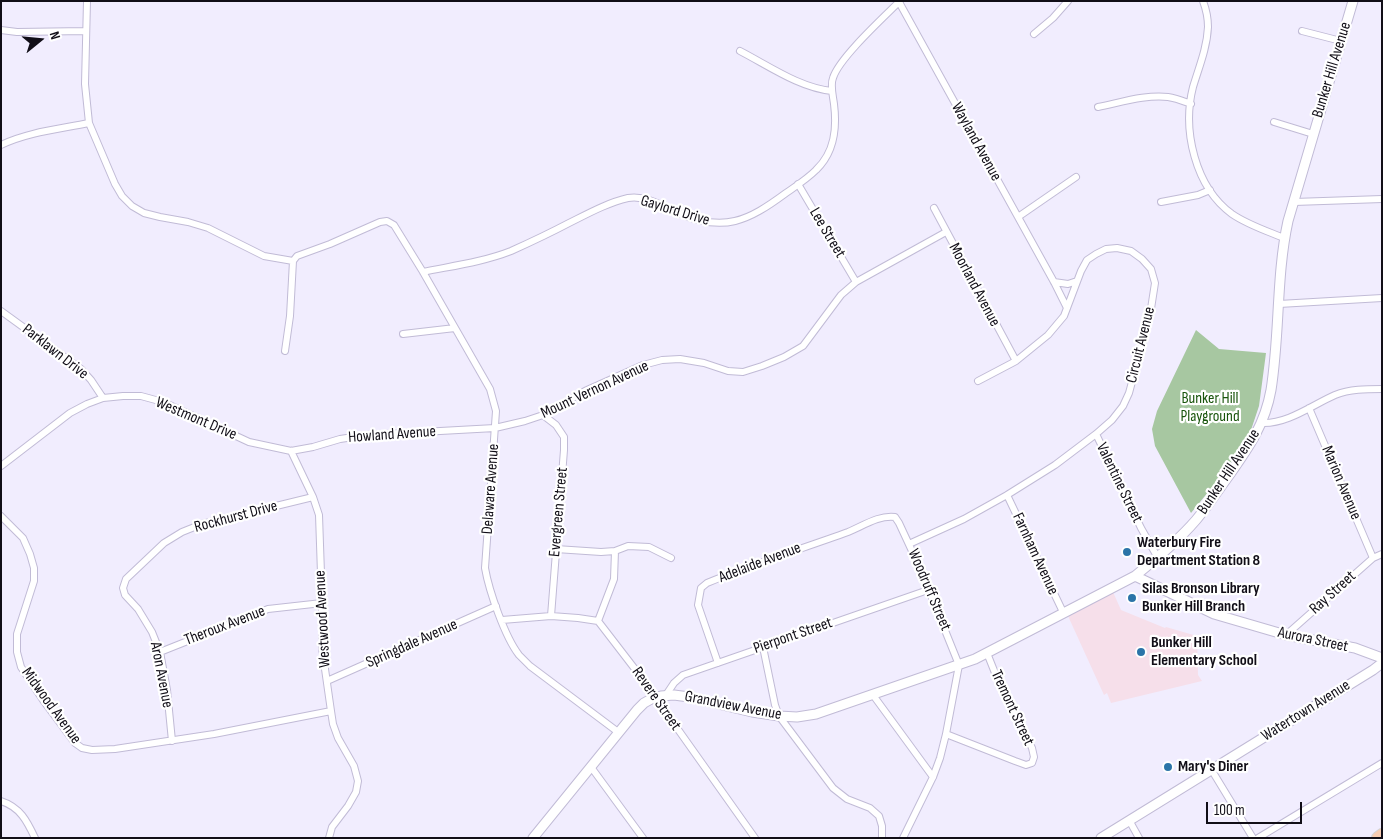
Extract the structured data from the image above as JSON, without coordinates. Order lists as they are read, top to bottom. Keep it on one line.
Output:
{"streets":{"main road":["Bunker Hill Avenue","Aurora Street","Grandview Avenue","Watertown Avenue"],"street":["Wayland Avenue","Gaylord Drive","Lee Street","Moorland Avenue","Circuit Avenue","Parklawn Drive","Mount Vernon Avenue","Westmont Drive","Howland Avenue","Valentine Street","Marion Avenue","Delaware Avenue","Evergreen Street","Rockhurst Drive","Farnham Avenue","Adelaide Avenue","Woodruff Street","Ray Street","Westwood Avenue","Theroux Avenue","Pierpont Street","Springdale Avenue","Aron Avenue","Revere Street","Midwood Avenue","Tremont Street"]},"crossings":[["Bunker Hill Avenue","Valentine Street"],["Bunker Hill Avenue","Farnham Avenue"],["Bunker Hill Avenue","Woodruff Street"],["Bunker Hill Avenue","Aurora Street"],["Bunker Hill Avenue","Grandview Avenue"],["Bunker Hill Avenue","Tremont Street"],["Wayland Avenue","Gaylord Drive"],["Wayland Avenue","Circuit Avenue"],["Gaylord Drive","Lee Street"],["Gaylord Drive","Delaware Avenue"],["Lee Street","Mount Vernon Avenue"],["Moorland Avenue","Circuit Avenue"],["Moorland Avenue","Mount Vernon Avenue"],["Circuit Avenue","Valentine Street"],["Circuit Avenue","Farnham Avenue"],["Circuit Avenue","Woodruff Street"],["Parklawn Drive","Westmont Drive"],["Mount Vernon Avenue","Howland Avenue"],["Mount Vernon Avenue","Delaware Avenue"],["Mount Vernon Avenue","Evergreen Street"],["Westmont Drive","Howland Avenue"],["Westmont Drive","Westwood Avenue"],["Howland Avenue","Delaware Avenue"],["Howland Avenue","Westwood Avenue"],["Marion Avenue","Ray Street"],["Delaware Avenue","Springdale Avenue"],["Delaware Avenue","Grandview Avenue"],["Rockhurst Drive","Westwood Avenue"],["Rockhurst Drive","Aron Avenue"],["Adelaide Avenue","Woodruff Street"],["Adelaide Avenue","Pierpont Street"],["Woodruff Street","Pierpont Street"],["Woodruff Street","Grandview Avenue"],["Ray Street","Aurora Street"],["Westwood Avenue","Theroux Avenue"],["Westwood Avenue","Springdale Avenue"],["Westwood Avenue","Midwood Avenue"],["Theroux Avenue","Aron Avenue"],["Pierpont Street","Grandview Avenue"],["Aron Avenue","Midwood Avenue"],["Revere Street","Grandview Avenue"]],"parks":["Bunker Hill Playground"],"places":["Waterbury Fire Department Station 8","Silas Bronson Library Bunker Hill Branch","Bunker Hill Elementary School","Mary's Diner"],"scale_bar":"100 m","north":"right"}
